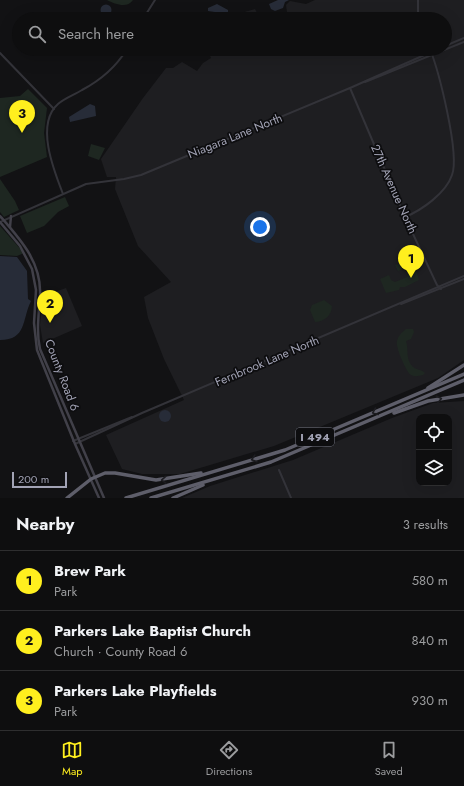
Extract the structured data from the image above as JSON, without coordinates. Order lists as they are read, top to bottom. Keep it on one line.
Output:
{"streets":{"highway":["I 494"],"main road":["County Road 6"],"street":["Niagara Lane North","27th Avenue North","Fernbrook Lane North"]},"crossings":[["Niagara Lane North","27th Avenue North"],["27th Avenue North","Fernbrook Lane North"],["Fernbrook Lane North","County Road 6"]],"scale_bar":"200 m","page":{"search":"Search here","pins":["3","1","2"],"scale":"200 m","heading":["Nearby","3 results"],"list":[{"mark":"1","name":"Brew Park","note":"Park","value":"580 m"},{"mark":"2","name":"Parkers Lake Baptist Church","note":"Church · County Road 6","value":"840 m"},{"mark":"3","name":"Parkers Lake Playfields","note":"Park","value":"930 m"}],"nav":["Map","Directions","Saved"]}}
